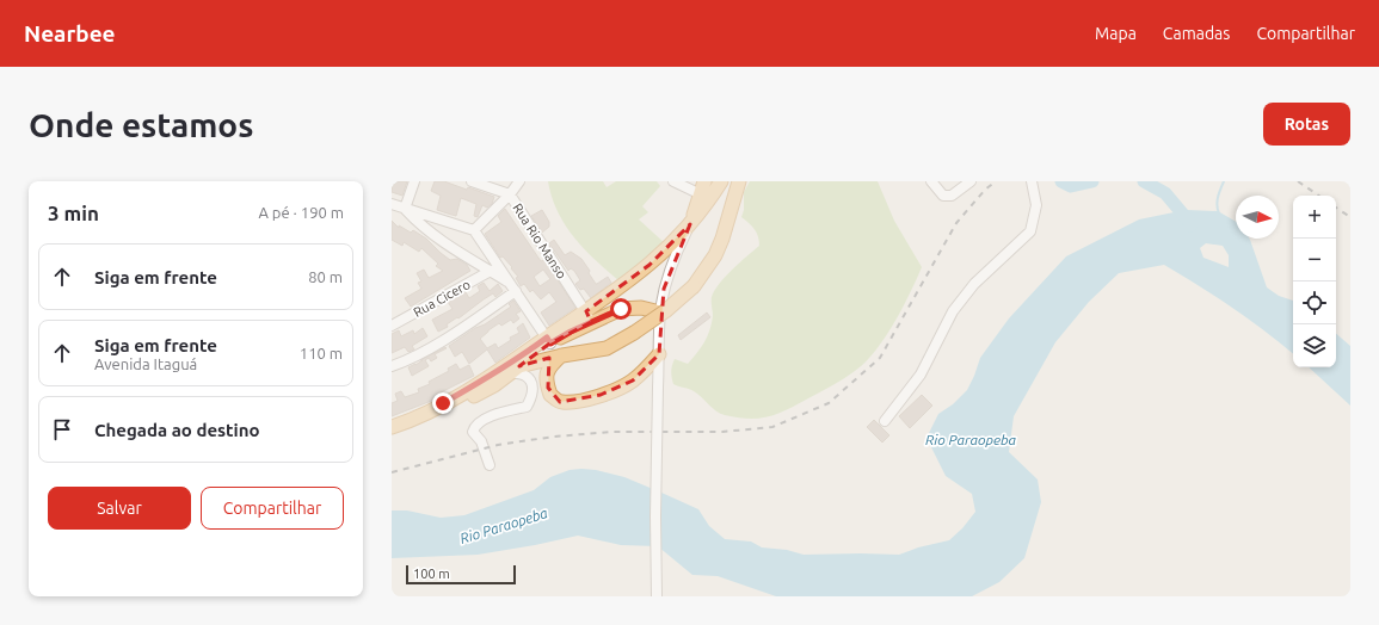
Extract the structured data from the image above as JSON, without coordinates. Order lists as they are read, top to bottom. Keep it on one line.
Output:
{"streets":{"street":["Rua Rio Manso","Rua Cicero"]},"water":["Rio Paraopeba"],"scale_bar":"100 m","north":"right","page":{"header":"Nearbee","nav":["Mapa","Camadas","Compartilhar"],"buttons":["Rotas",["Salvar","Compartilhar"]],"title":"Onde estamos","heading":["3 min","A pé · 190 m"],"map_buttons":["+","−"],"list":[["Siga em frente","80 m"],["Siga em frente","Avenida Itaguá","110 m"],"Chegada ao destino"],"scale":"100 m"}}
